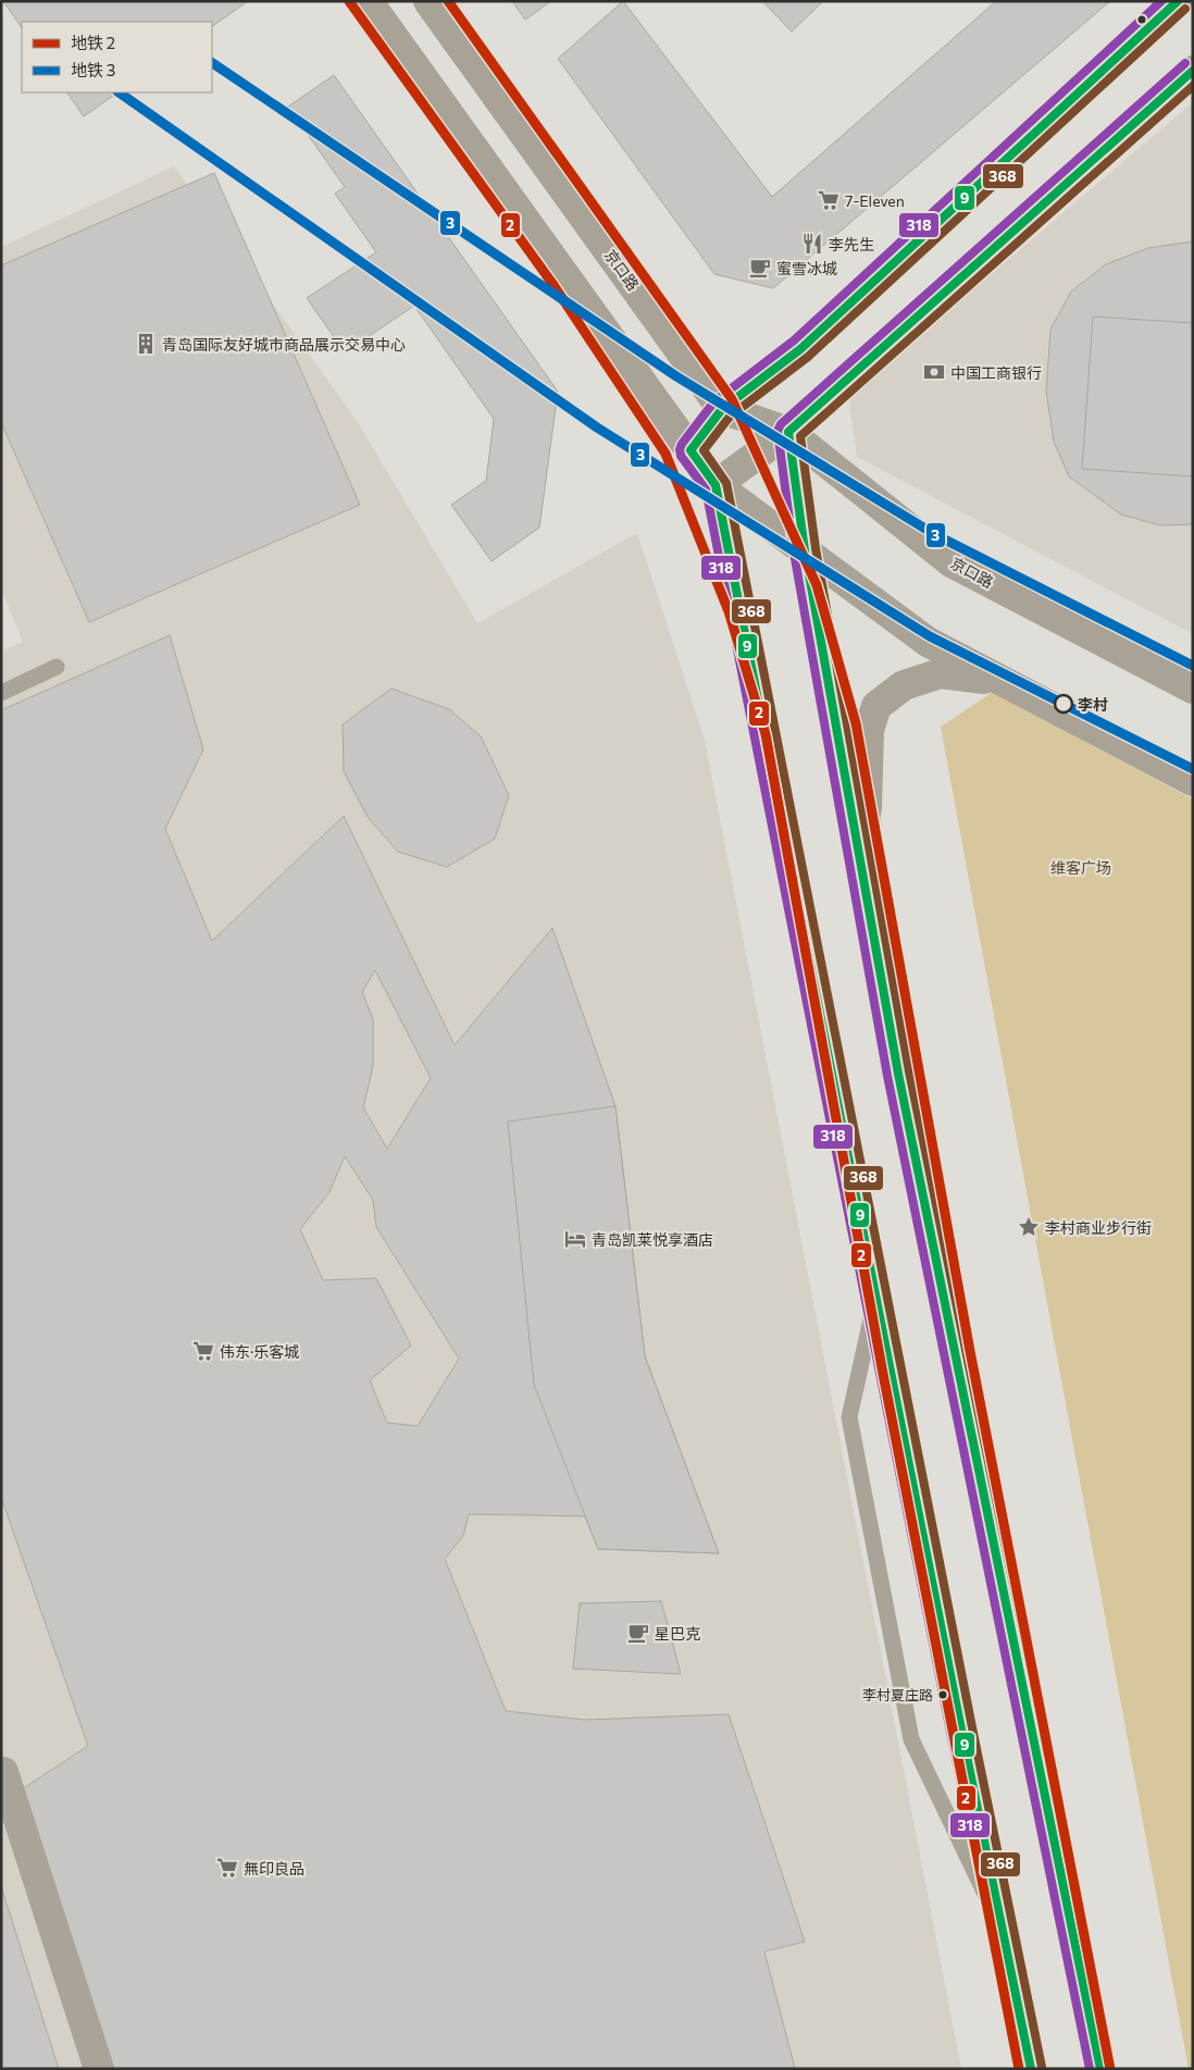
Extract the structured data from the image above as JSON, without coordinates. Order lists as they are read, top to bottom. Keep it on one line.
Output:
{"streets":{"main road":["京口路"]},"parks":["维客广场"],"places":{"supermarket":["7-Eleven","伟东·乐客城","無印良品"],"restaurant":["李先生"],"cafe":["蜜雪冰城","星巴克"],"building":["青岛国际友好城市商品展示交易中心"],"bank":["中国工商银行"],"other":["李村","李村夏庄路"],"place":["李村商业步行街"],"hotel":["青岛凯莱悦享酒店"]},"lines":["metro line 2","transit line 9","transit line 318","transit line 368","metro line 3"],"legend":["地铁 2","地铁 3"]}
